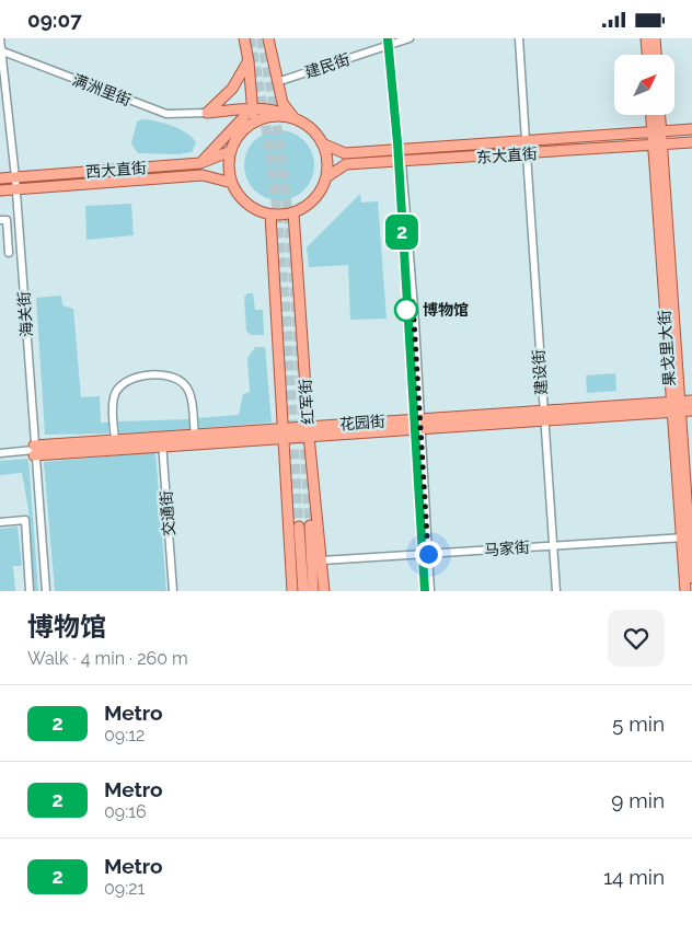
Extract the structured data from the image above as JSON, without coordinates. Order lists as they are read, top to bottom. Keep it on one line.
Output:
{"streets":{"main road":["东大直街","西大直街","果戈里大街","红军街","花园街"],"street":["建民街","满洲里街","海关街","建设街","交通街","马家街"]},"crossings":[["满洲里街","海关街"],["东大直街","西大直街"],["东大直街","果戈里大街"],["东大直街","建设街"],["东大直街","红军街"],["西大直街","海关街"],["西大直街","红军街"],["海关街","花园街"],["果戈里大街","花园街"],["果戈里大街","马家街"],["建设街","花园街"],["建设街","马家街"],["红军街","花园街"],["红军街","马家街"],["花园街","交通街"]],"places":["博物馆"],"lines":["metro line 2"],"north":"top right","page":{"status":"09:07","on_map":"2","heading":["博物馆","Walk · 4 min · 260 m"],"list":[{"mark":"2","name":"Metro","note":"09:12","value":"5 min"},{"mark":"2","name":"Metro","note":"09:16","value":"9 min"},{"mark":"2","name":"Metro","note":"09:21","value":"14 min"}]}}
